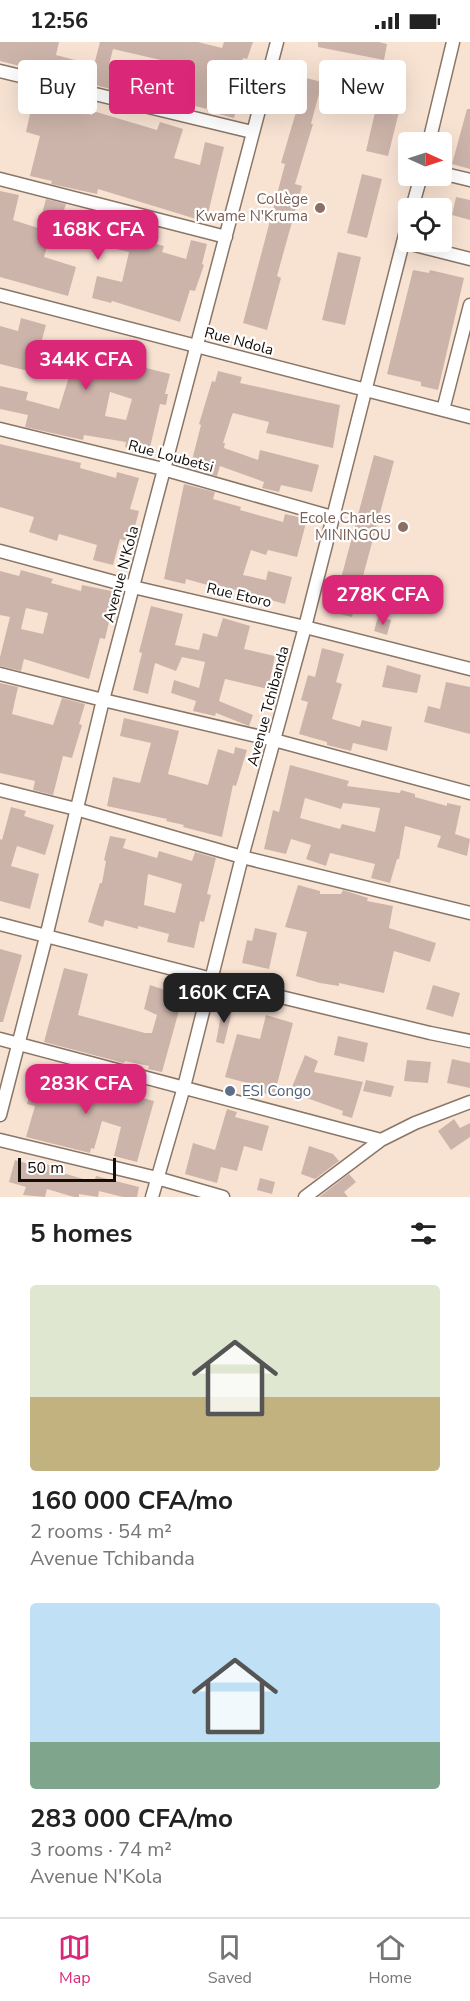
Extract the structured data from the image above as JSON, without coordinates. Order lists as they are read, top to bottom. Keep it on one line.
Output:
{"streets":{"street":["Rue Ndola","Rue Loubetsi","Avenue N'Kola","Rue Etoro","Avenue Tchibanda"]},"crossings":[["Rue Ndola","Avenue N'Kola"],["Rue Ndola","Avenue Tchibanda"],["Rue Loubetsi","Avenue N'Kola"],["Rue Loubetsi","Avenue Tchibanda"],["Avenue N'Kola","Rue Etoro"],["Rue Etoro","Avenue Tchibanda"]],"places":["Collège Kwame N'Kruma","Ecole Charles MININGOU","ESI Congo"],"scale_bar":"50 m","north":"right","page":{"status":"12:56","chip":["Buy","Rent","Filters","New"],"price":["168K CFA","344K CFA","278K CFA","160K CFA","283K CFA"],"scale":"50 m","heading":"5 homes","list":[{"name":"160 000 CFA/mo","note":"2 rooms · 54 m² · Avenue Tchibanda"},{"name":"283 000 CFA/mo","note":"3 rooms · 74 m² · Avenue N'Kola"}],"tabs":["Map","Saved","Home"]}}
